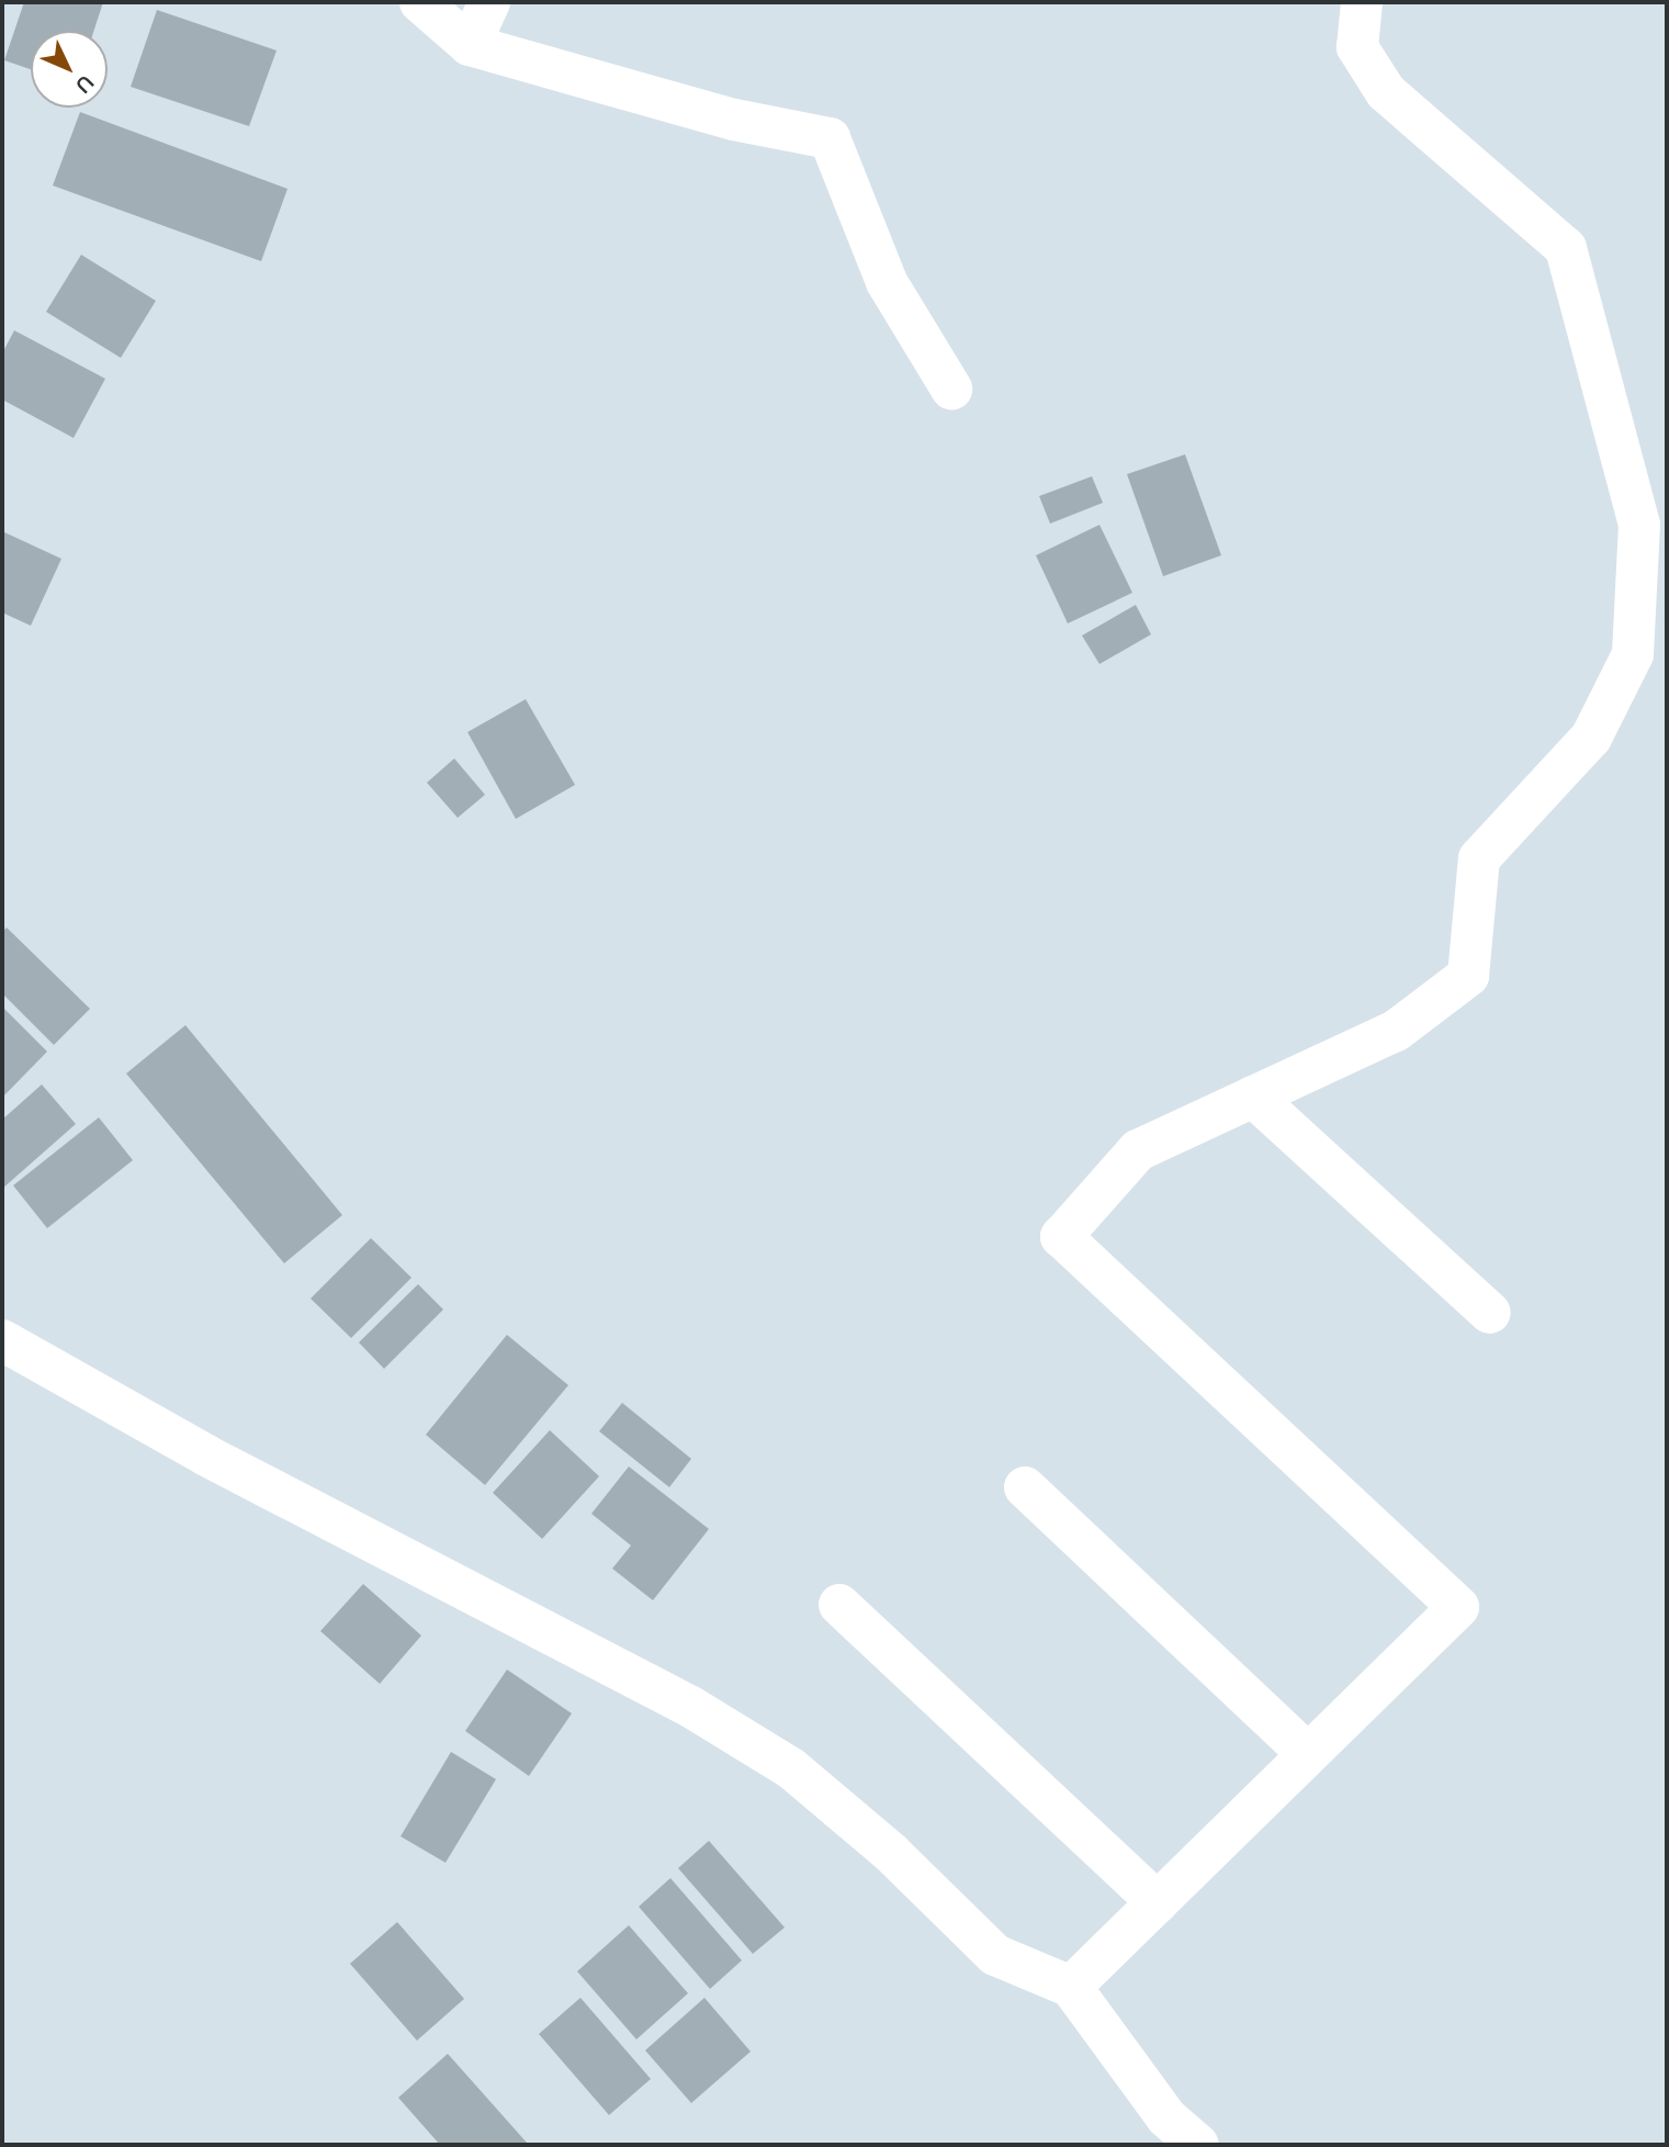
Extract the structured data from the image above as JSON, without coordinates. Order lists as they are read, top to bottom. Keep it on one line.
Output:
{"north":"bottom right"}
